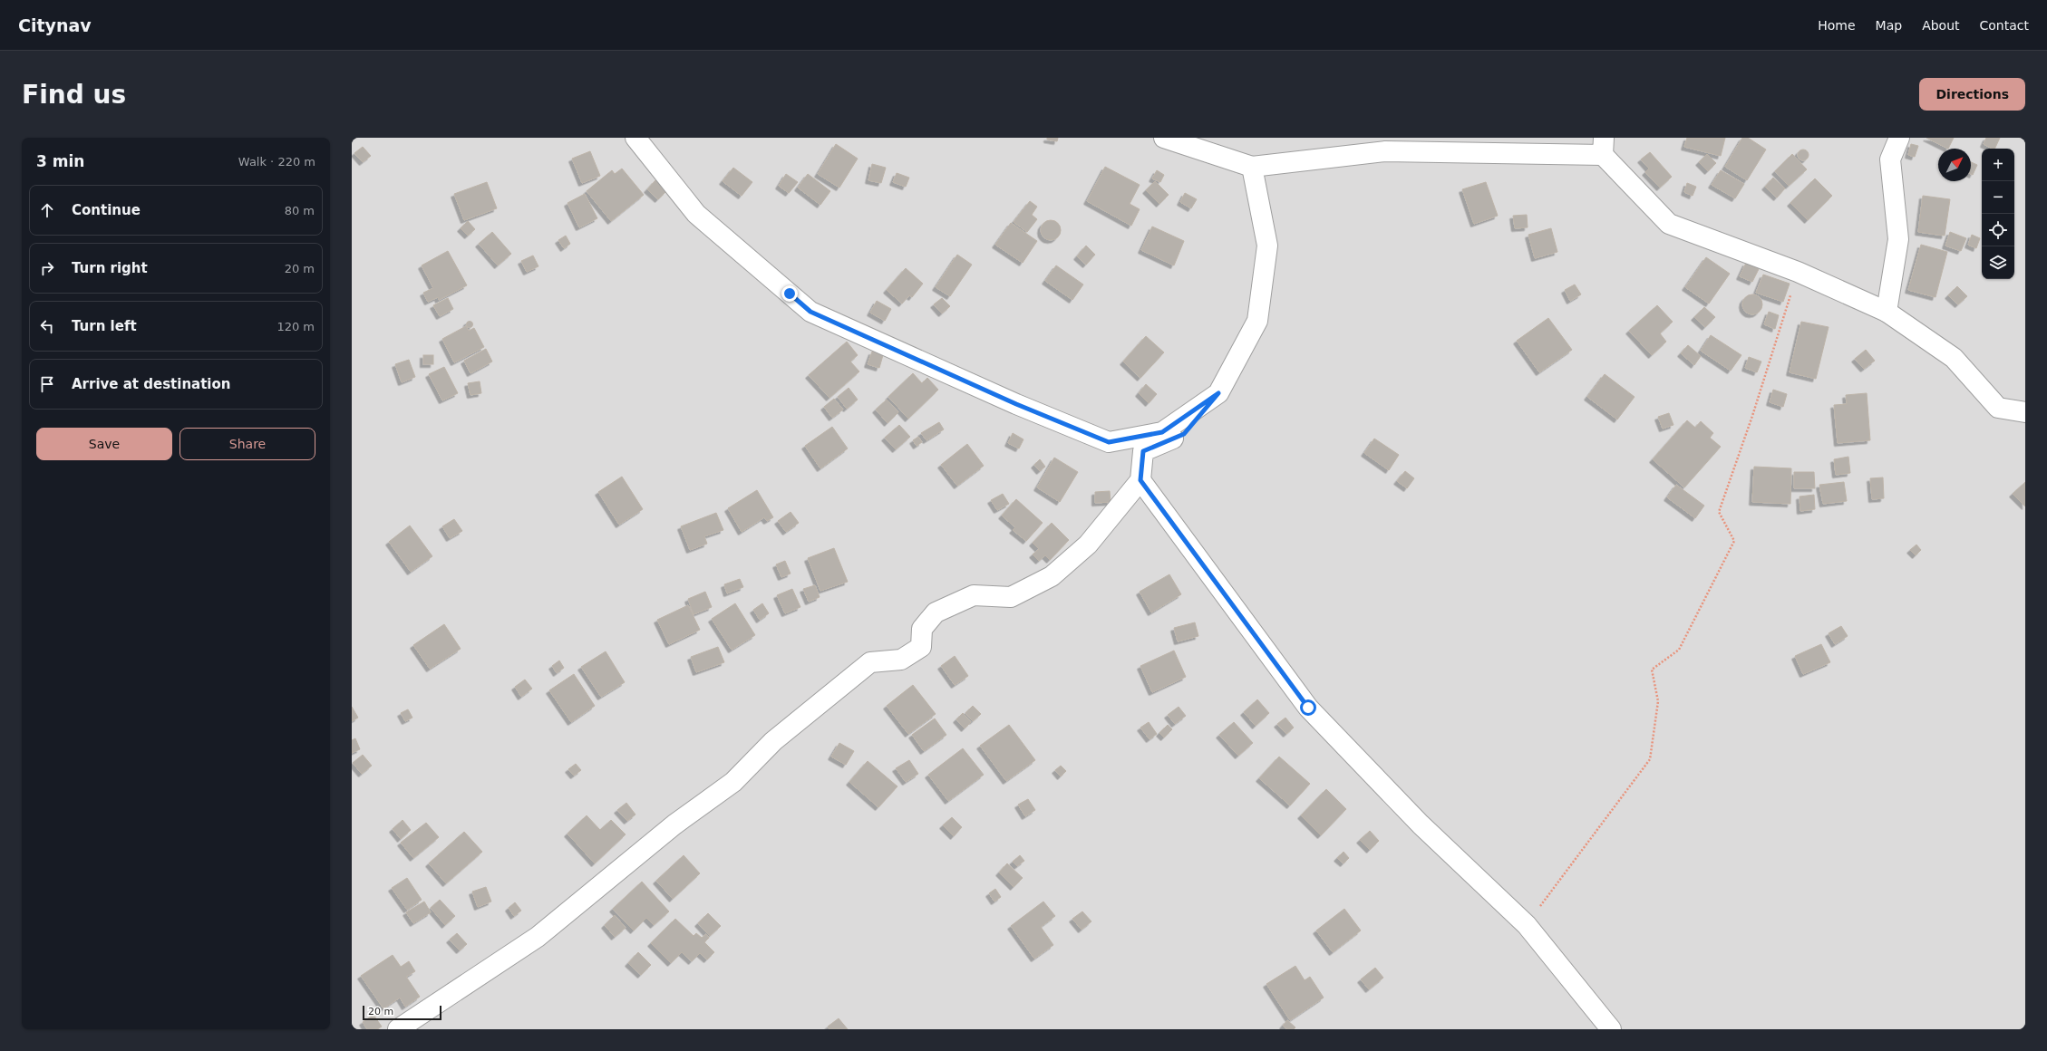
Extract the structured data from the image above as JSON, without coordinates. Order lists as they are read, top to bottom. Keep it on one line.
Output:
{"scale_bar":"20 m","north":"top right","page":{"header":"Citynav","nav":["Home","Map","About","Contact"],"buttons":["Directions",["Save","Share"]],"title":"Find us","heading":["3 min","Walk · 220 m"],"map_buttons":["+","−"],"list":[["Continue","80 m"],["Turn right","20 m"],["Turn left","120 m"],"Arrive at destination"],"scale":"20 m"}}
